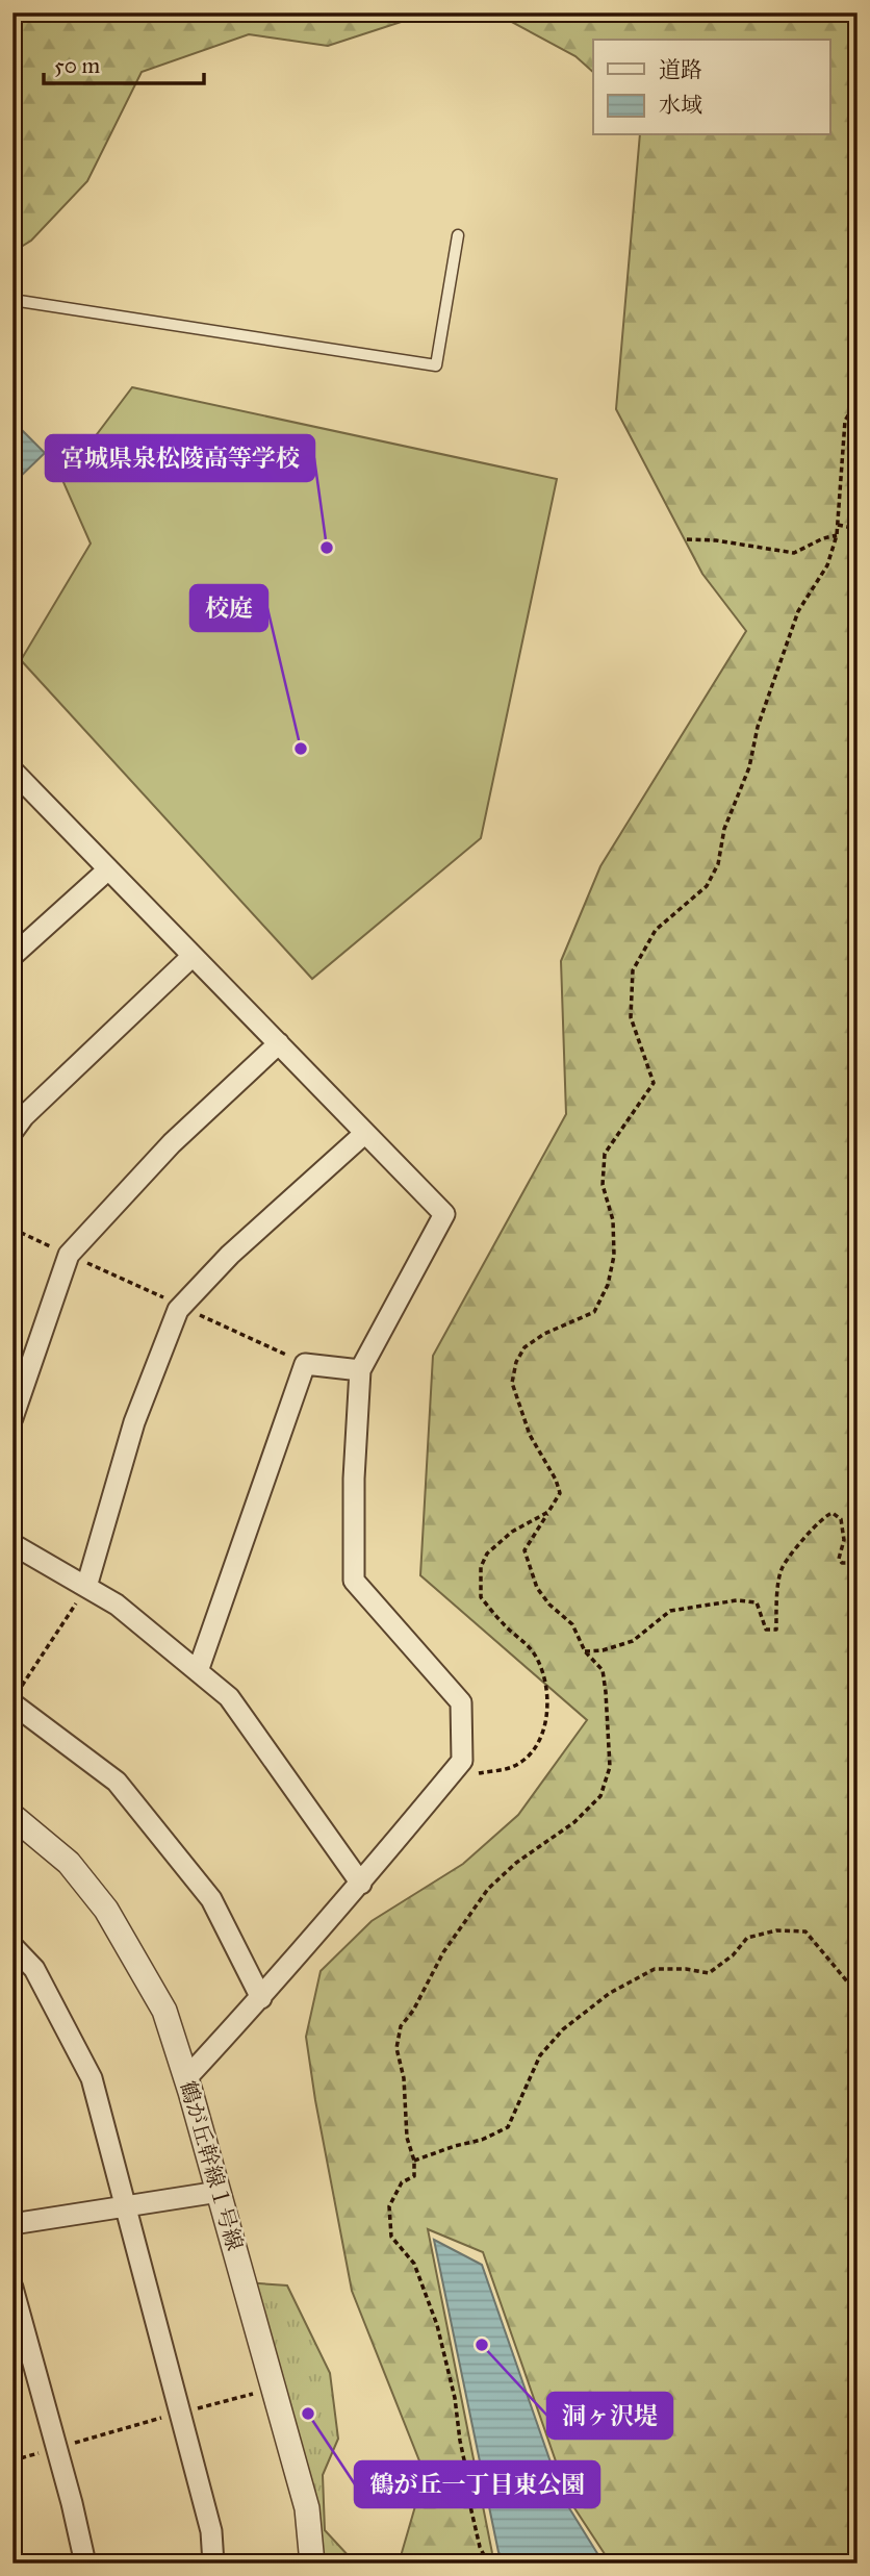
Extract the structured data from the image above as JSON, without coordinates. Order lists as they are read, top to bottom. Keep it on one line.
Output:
{"streets":{"street":["鶴が丘幹線１号線"]},"places":["宮城県泉松陵高等学校","校庭","洞ヶ沢堤","鶴が丘一丁目東公園"],"legend":["道路","水域"],"scale_bar":"50 m"}
